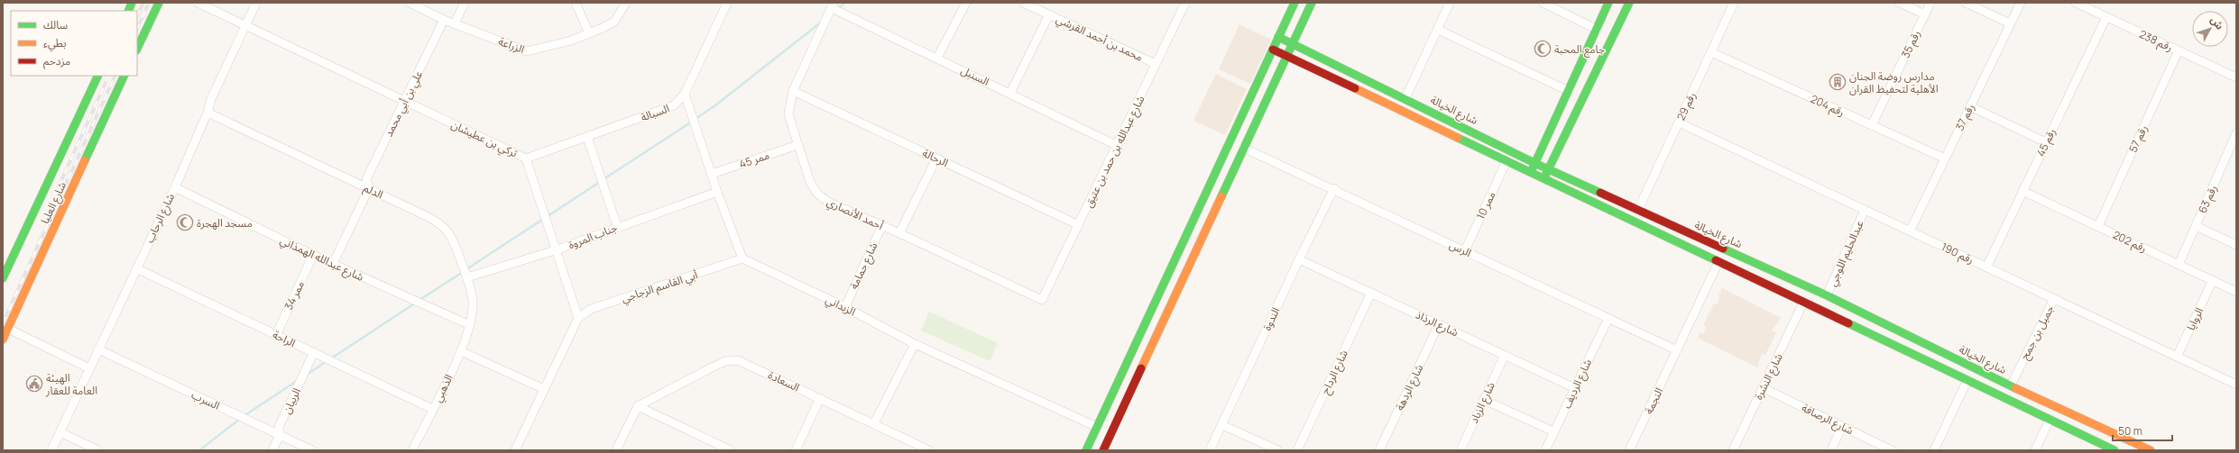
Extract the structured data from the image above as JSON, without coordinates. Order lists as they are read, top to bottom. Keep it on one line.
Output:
{"streets":{"street":["محمد بن أحمد القرشي","رقم 238","رقم 35","الزراعة","السنبل","علي بن أبي محمد","رقم 204","رقم 29","شارع الخيالة","السبالة","رقم 37","تركي بن عطيشان","رقم 57","رقم 45","شارع عبدالله بن حمد بن عتيق","الرحالة","ممر 45","الدلم","رقم 63","شارع العليا","ممر 10","أحمد الأنصاري","شارع الرحاب","جناب المروة","رقم 202","الرس","عبدالحليم اللوجي","رقم 190","شارع عبدالله الهمذاني","شارع حمامة","أبي القاسم الزجاجي","ممر 34","الزبداني","الندوة","الروايا","شارع الرذاذ","جميل بن جمح","الراحة","شارع الرداح","شارع النشرة","السعادة","شارع الرديف","شارع الردهة","الذهبي","السرب","الربيان","النجمة","شارع الزباد","شارع الرصافة"]},"crossings":[["محمد بن أحمد القرشي","شارع عبدالله بن حمد بن عتيق"],["رقم 238","رقم 57"],["رقم 238","رقم 45"],["رقم 35","رقم 204"],["الزراعة","علي بن أبي محمد"],["السنبل","شارع عبدالله بن حمد بن عتيق"],["السنبل","أحمد الأنصاري"],["علي بن أبي محمد","تركي بن عطيشان"],["علي بن أبي محمد","الدلم"],["رقم 204","رقم 29"],["رقم 204","رقم 37"],["رقم 29","شارع الخيالة"],["رقم 29","رقم 190"],["شارع الخيالة","عبدالحليم اللوجي"],["شارع الخيالة","جميل بن جمح"],["السبالة","تركي بن عطيشان"],["رقم 37","رقم 190"],["تركي بن عطيشان","شارع الرحاب"],["تركي بن عطيشان","جناب المروة"],["تركي بن عطيشان","أبي القاسم الزجاجي"],["رقم 57","رقم 202"],["رقم 45","رقم 202"],["رقم 45","رقم 190"],["شارع عبدالله بن حمد بن عتيق","الرحالة"],["شارع عبدالله بن حمد بن عتيق","أحمد الأنصاري"],["الرحالة","أحمد الأنصاري"],["ممر 45","أحمد الأنصاري"],["الدلم","شارع الرحاب"],["الدلم","جناب المروة"],["الدلم","شارع عبدالله الهمذاني"],["الدلم","الذهبي"],["رقم 63","رقم 202"],["ممر 10","الرس"],["أحمد الأنصاري","شارع حمامة"],["شارع الرحاب","شارع عبدالله الهمذاني"],["شارع الرحاب","الراحة"],["شارع الرحاب","السرب"],["رقم 202","الروايا"],["الرس","الندوة"],["الرس","شارع الرديف"],["الرس","النجمة"],["عبدالحليم اللوجي","رقم 190"],["رقم 190","الروايا"],["رقم 190","جميل بن جمح"],["شارع عبدالله الهمذاني","ممر 34"],["شارع عبدالله الهمذاني","الذهبي"],["شارع حمامة","الزبداني"],["أبي القاسم الزجاجي","الزبداني"],["ممر 34","الراحة"],["الندوة","شارع الرذاذ"],["شارع الرذاذ","شارع الرداح"],["شارع الرذاذ","شارع الرديف"],["شارع الرذاذ","شارع الردهة"],["شارع الرذاذ","شارع الزباد"],["الراحة","الذهبي"],["الراحة","الربيان"],["شارع النشرة","شارع الرصافة"],["السرب","الربيان"]],"places":{"mosque":["جامع المحبة","مسجد الهجرة"],"building":["مدارس روضة الجنان الأهلية لتحفيظ القران"],"public building":["الهيئة العامة للعقار"]},"legend":["سالك","بطيء","مزدحم"],"scale_bar":"50 m","north":"top right"}
